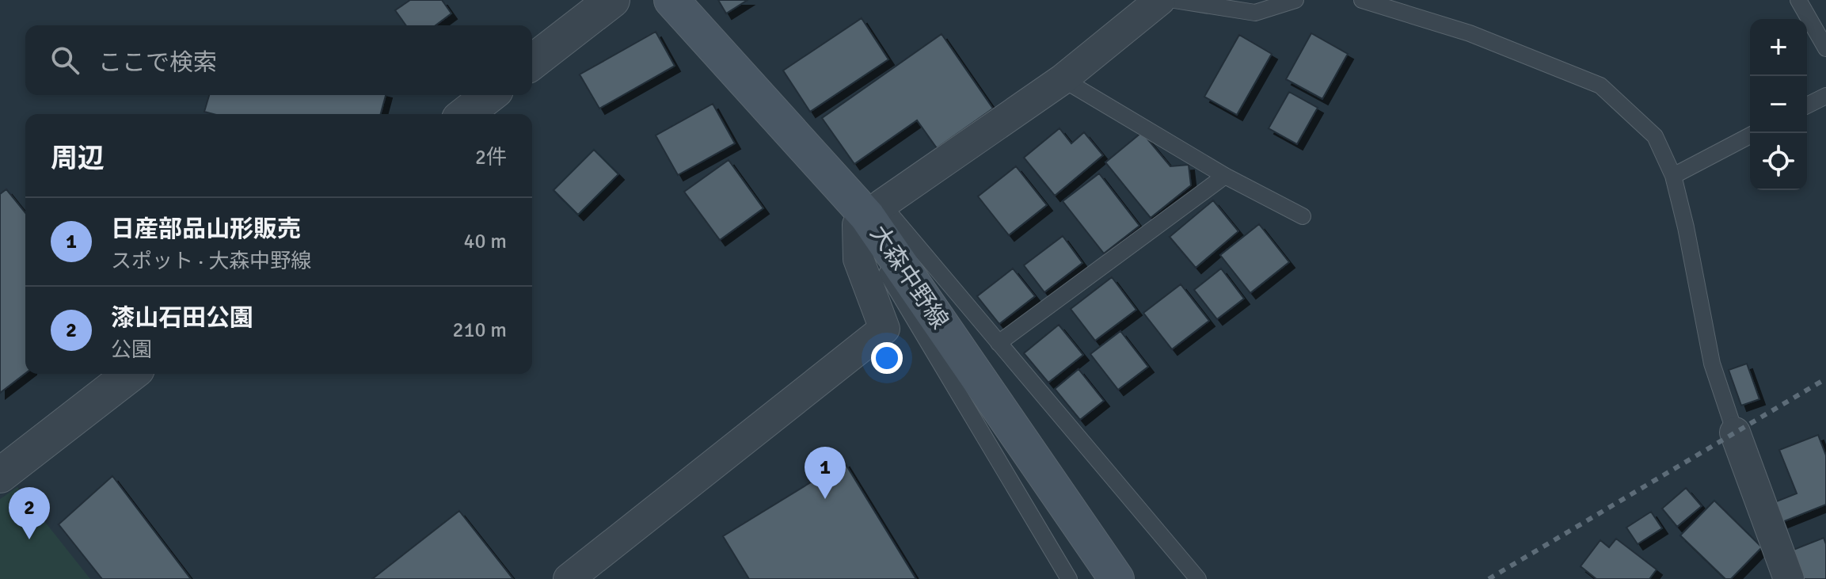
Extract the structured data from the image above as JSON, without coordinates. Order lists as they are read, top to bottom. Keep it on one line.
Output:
{"streets":{"main road":["大森中野線"]},"page":{"map_buttons":["+","−"],"search":"ここで検索","heading":["周辺","2件"],"list":[{"mark":"1","name":"日産部品山形販売","note":"スポット · 大森中野線","value":"40 m"},{"mark":"2","name":"漆山石田公園","note":"公園","value":"210 m"}],"pins":["1","2"]}}
